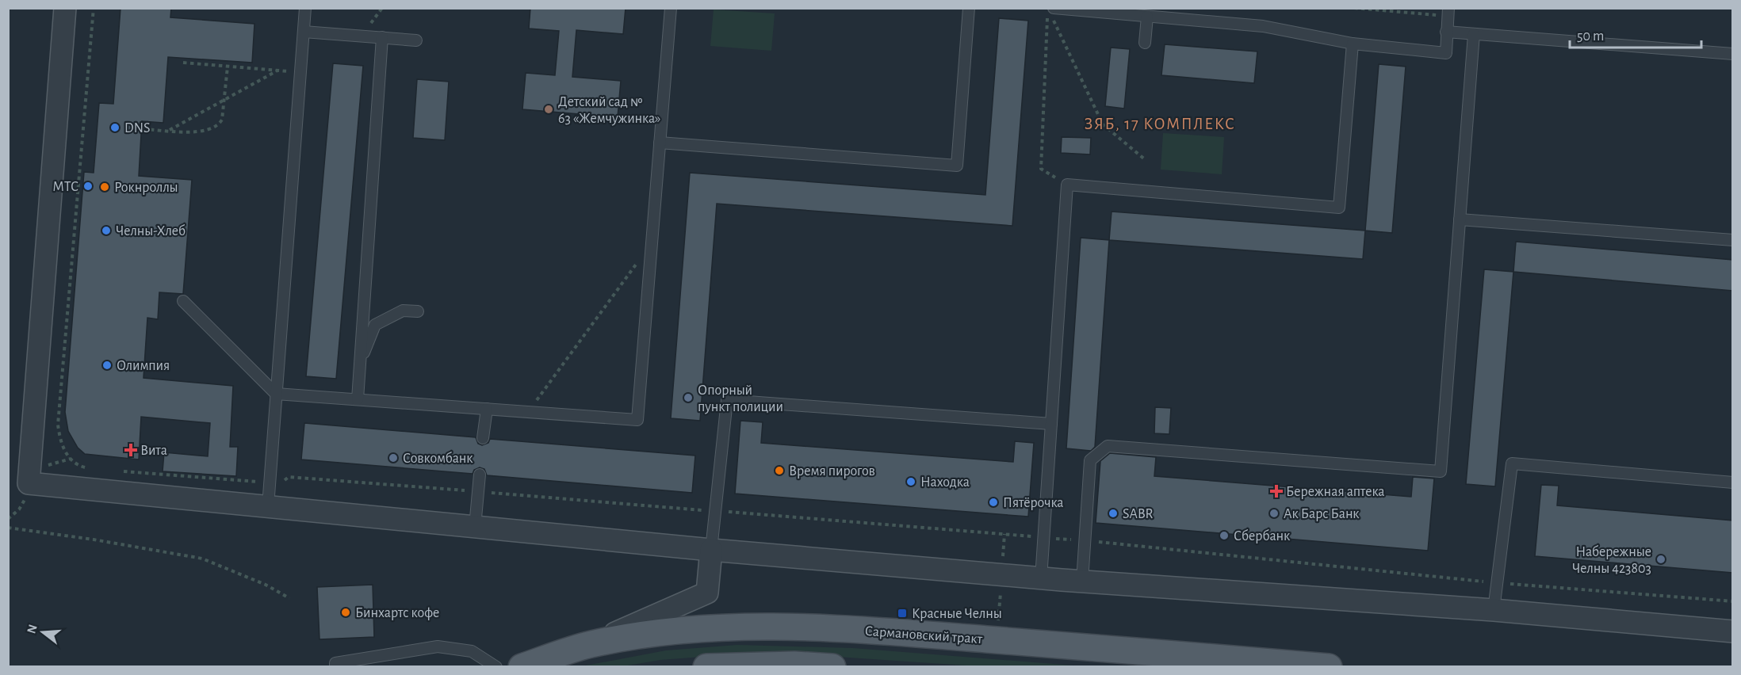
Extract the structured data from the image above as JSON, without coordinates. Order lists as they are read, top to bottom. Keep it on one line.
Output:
{"streets":{"main road":["Сармановский тракт"]},"districts":["ЗЯБ, 17 КОМПЛЕКС"],"places":{"other":["Детский сад № 63 «Жемчужинка»","DNS","МТС","Рокнроллы","Челны-Хлеб","Олимпия","Опорный пункт полиции","Совкомбанк","Время пирогов","Находка","Пятёрочка","SABR","Ак Барс Банк","Сбербанк","Набережные Челны 423803","Бинхартс кофе"],"health":["Вита","Бережная аптека"],"transit":["Красные Челны"]},"scale_bar":"50 m","north":"left"}
